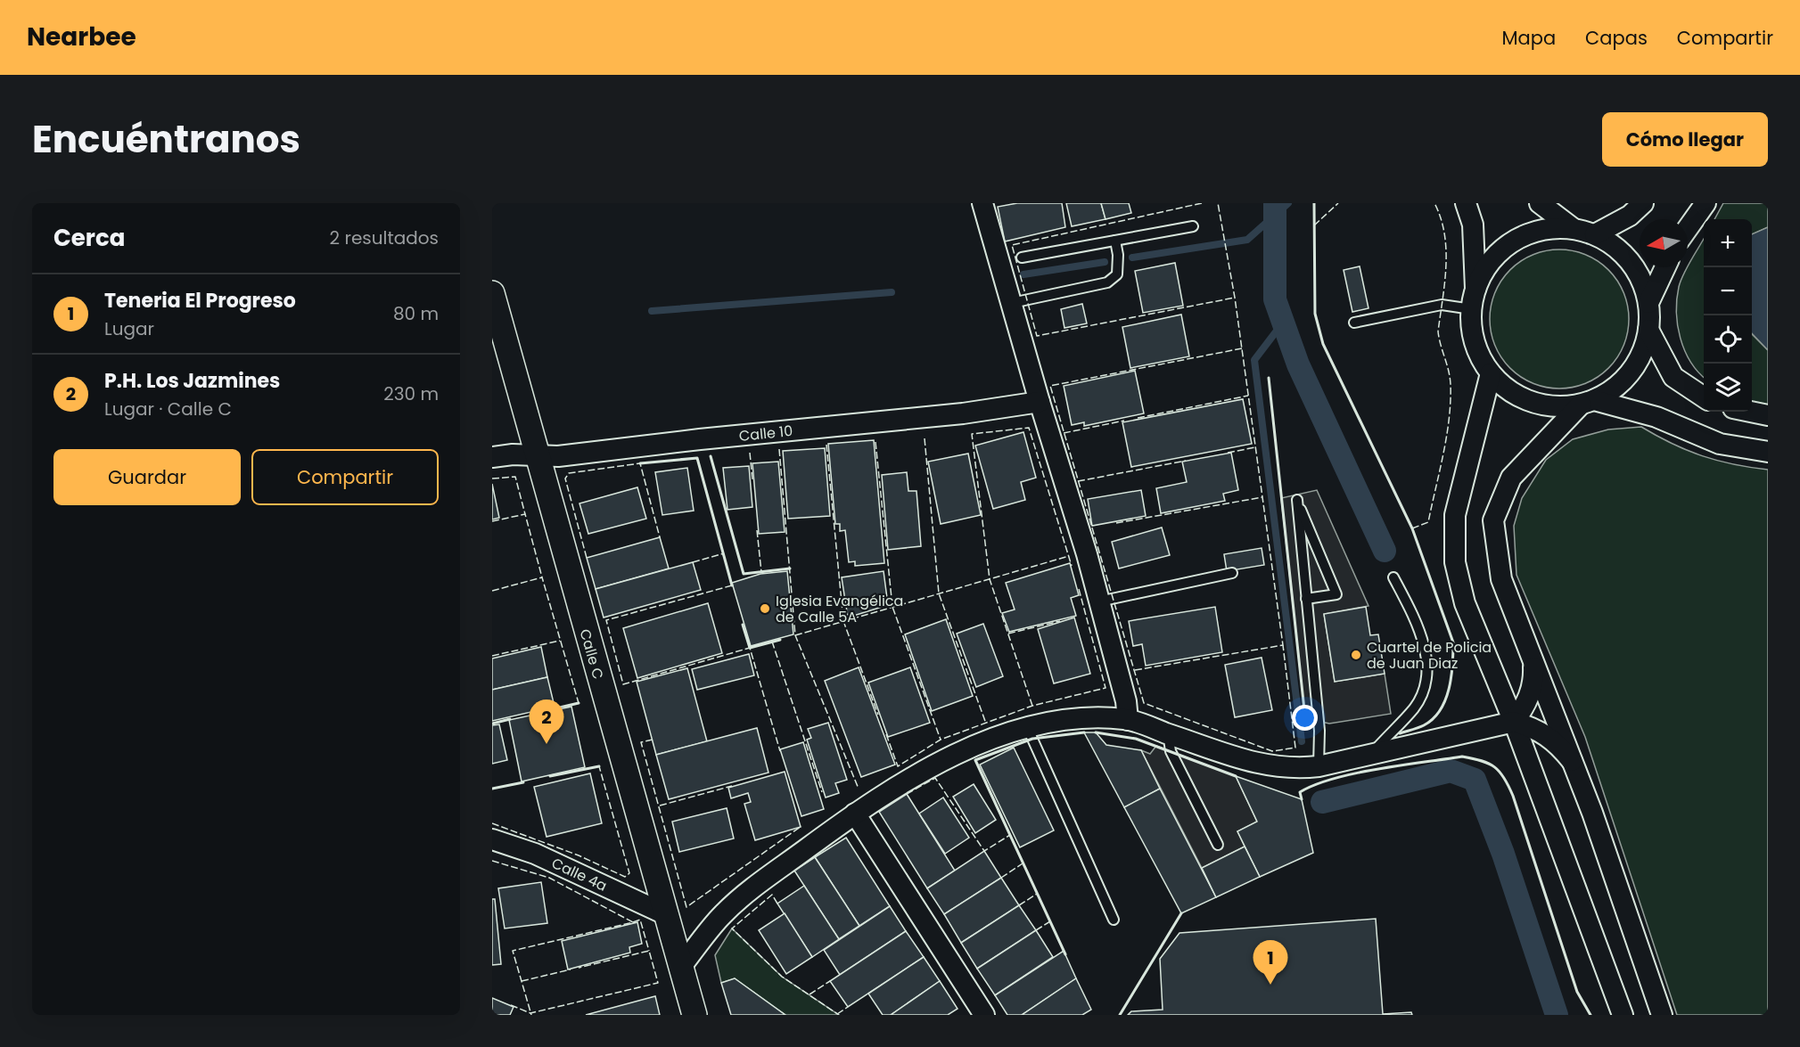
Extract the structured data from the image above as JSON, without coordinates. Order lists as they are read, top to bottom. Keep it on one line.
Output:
{"streets":{"street":["Calle 10","Calle C","Calle 4a"]},"crossings":[["Calle 10","Calle C"],["Calle C","Calle 4a"]],"places":["Iglesia Evangélica de Calle 5A","Cuartel de Policia de Juan Diaz"],"north":"left","page":{"header":"Nearbee","nav":["Mapa","Capas","Compartir"],"title":"Encuéntranos","buttons":["Cómo llegar",["Guardar","Compartir"]],"heading":["Cerca","2 resultados"],"map_buttons":["+","−"],"list":[{"mark":"1","name":"Teneria El Progreso","note":"Lugar","value":"80 m"},{"mark":"2","name":"P.H. Los Jazmines","note":"Lugar · Calle C","value":"230 m"}],"pins":["2","1"]}}
